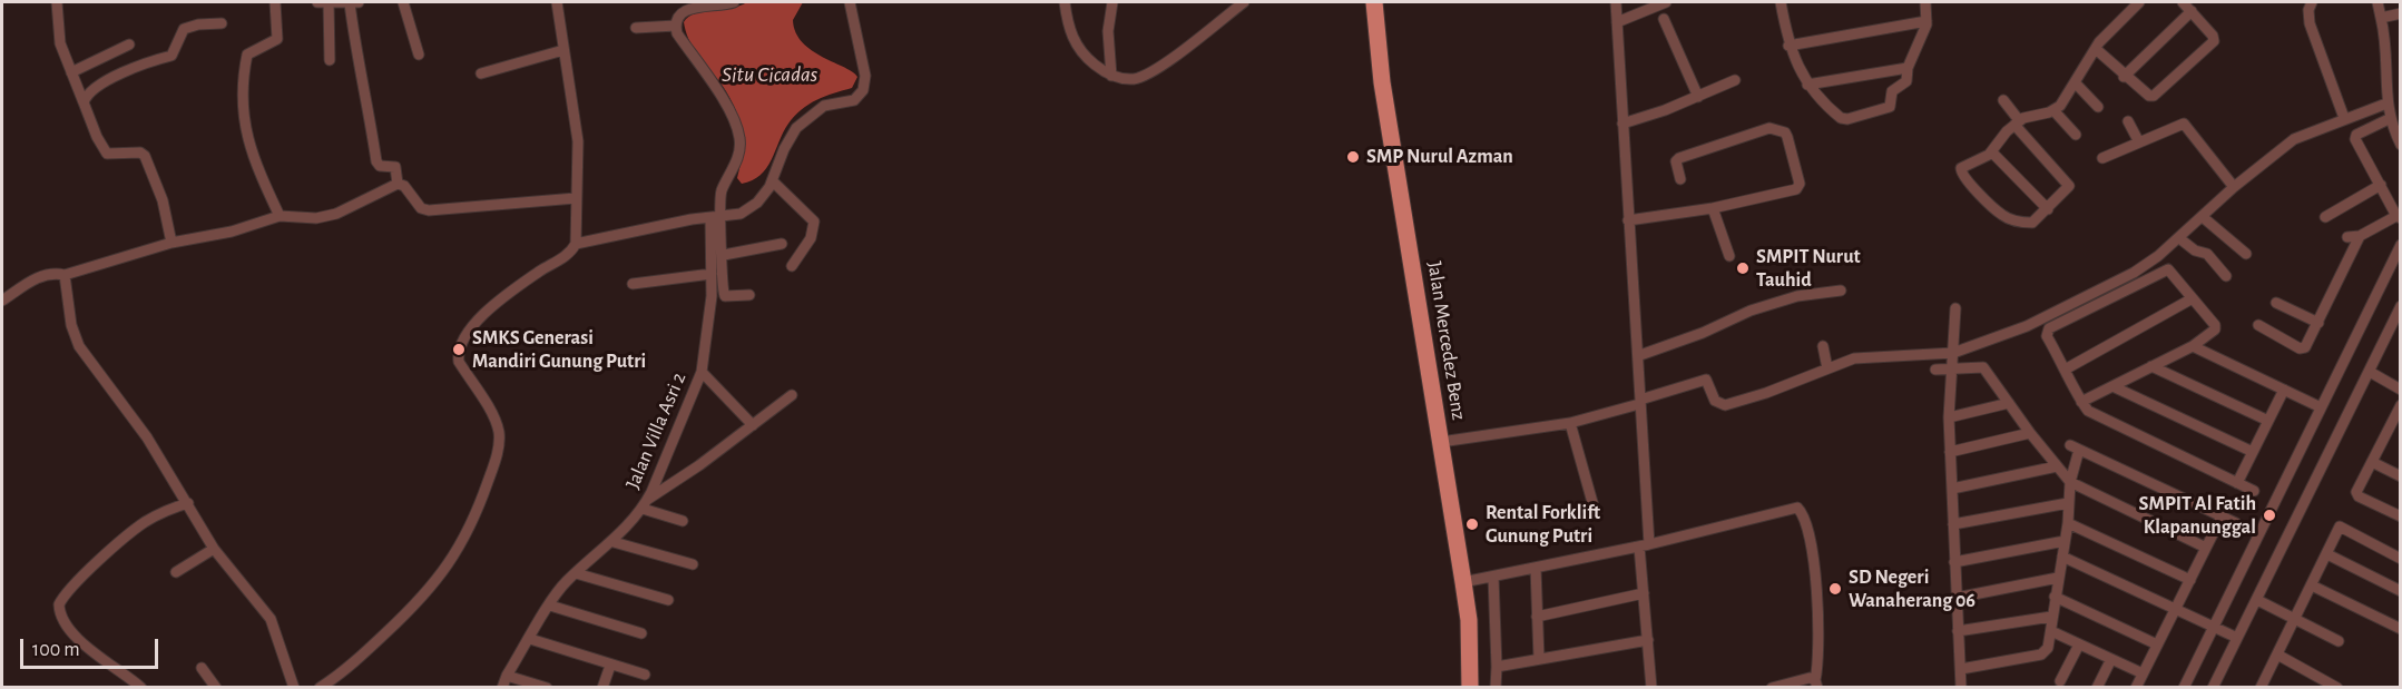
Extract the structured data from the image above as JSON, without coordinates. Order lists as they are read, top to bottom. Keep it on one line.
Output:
{"streets":{"main road":["Jalan Mercedez Benz"],"street":["Jalan Villa Asri 2"]},"water":["Situ Cicadas"],"places":["SMP Nurul Azman","SMPIT Nurut Tauhid","SMKS Generasi Mandiri Gunung Putri","SMPIT Al Fatih Klapanunggal","Rental Forklift Gunung Putri","SD Negeri Wanaherang 06"],"scale_bar":"100 m"}
